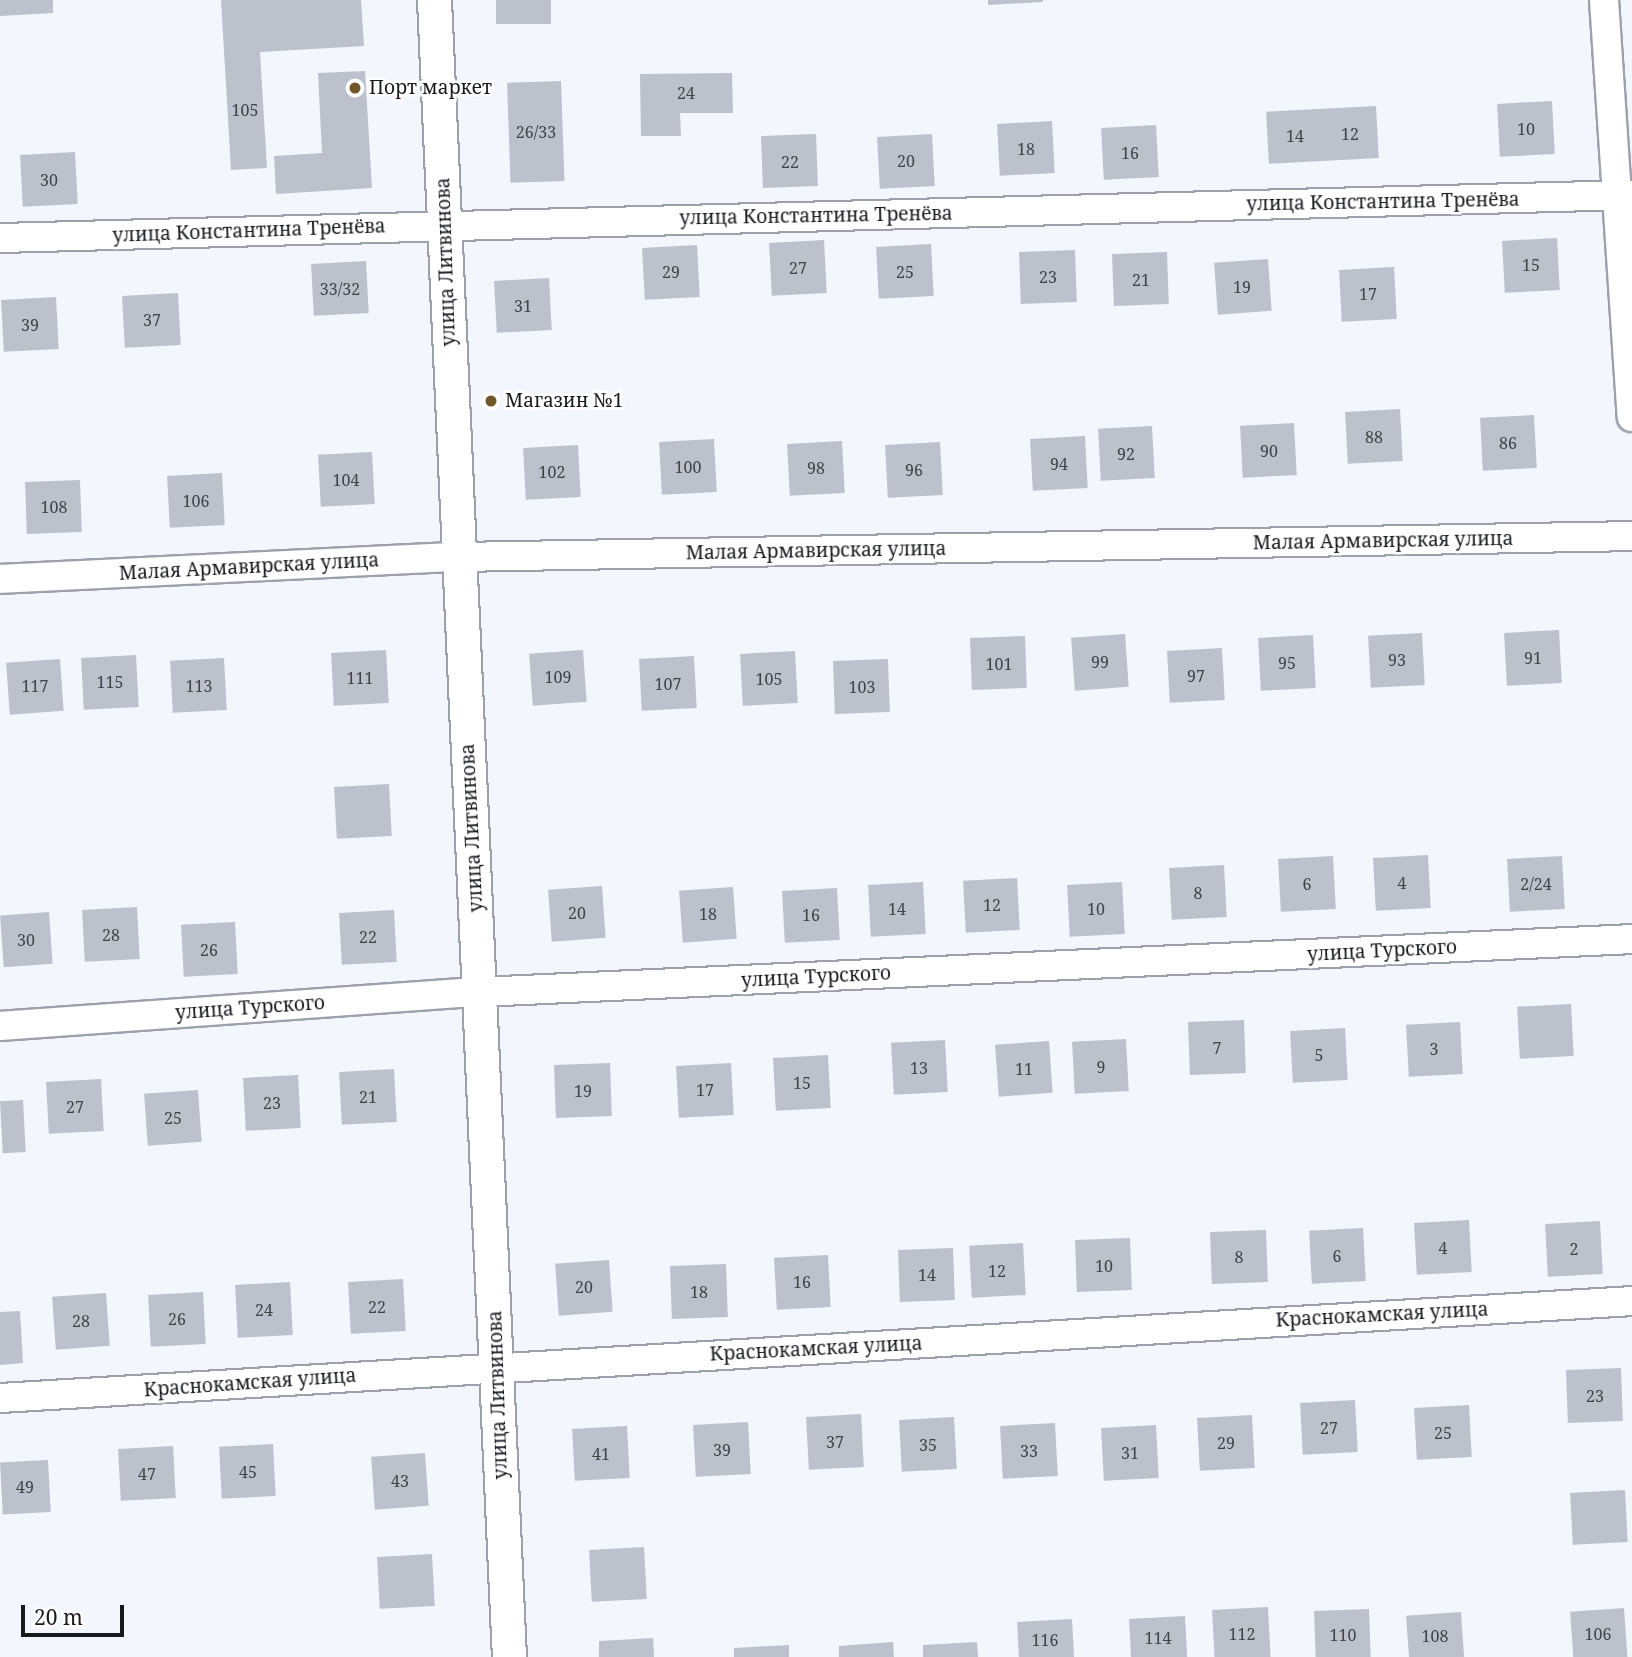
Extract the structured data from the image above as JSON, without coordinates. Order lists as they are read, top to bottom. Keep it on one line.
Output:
{"streets":{"street":["улица Константина Тренёва","улица Литвинова","Малая Армавирская улица","улица Турского","Краснокамская улица"]},"crossings":[["улица Константина Тренёва","улица Литвинова"],["улица Литвинова","Малая Армавирская улица"],["улица Литвинова","улица Турского"],["улица Литвинова","Краснокамская улица"]],"places":["Порт маркет","Магазин №1"],"house_numbers":["24","105","10","26/33","12","14","18","16","20","22","30","15","27","29","25","23","21","19","33/32","17","31","37","39","88","86","90","92","94","100","98","96","102","104","106","108","91","93","99","95","101","97","109","111","105","115","107","117","113","103","4","6","2/24","8","12","14","10","20","18","16","28","22","30","26","7","3","5","9","13","11","15","17","19","21","23","27","25","4","2","6","8","10","12","14","16","20","18","22","24","26","28","23","27","25","37","29","35","39","33","31","41","45","47","43","49","112","106","110","108","114","116"],"scale_bar":"20 m"}
